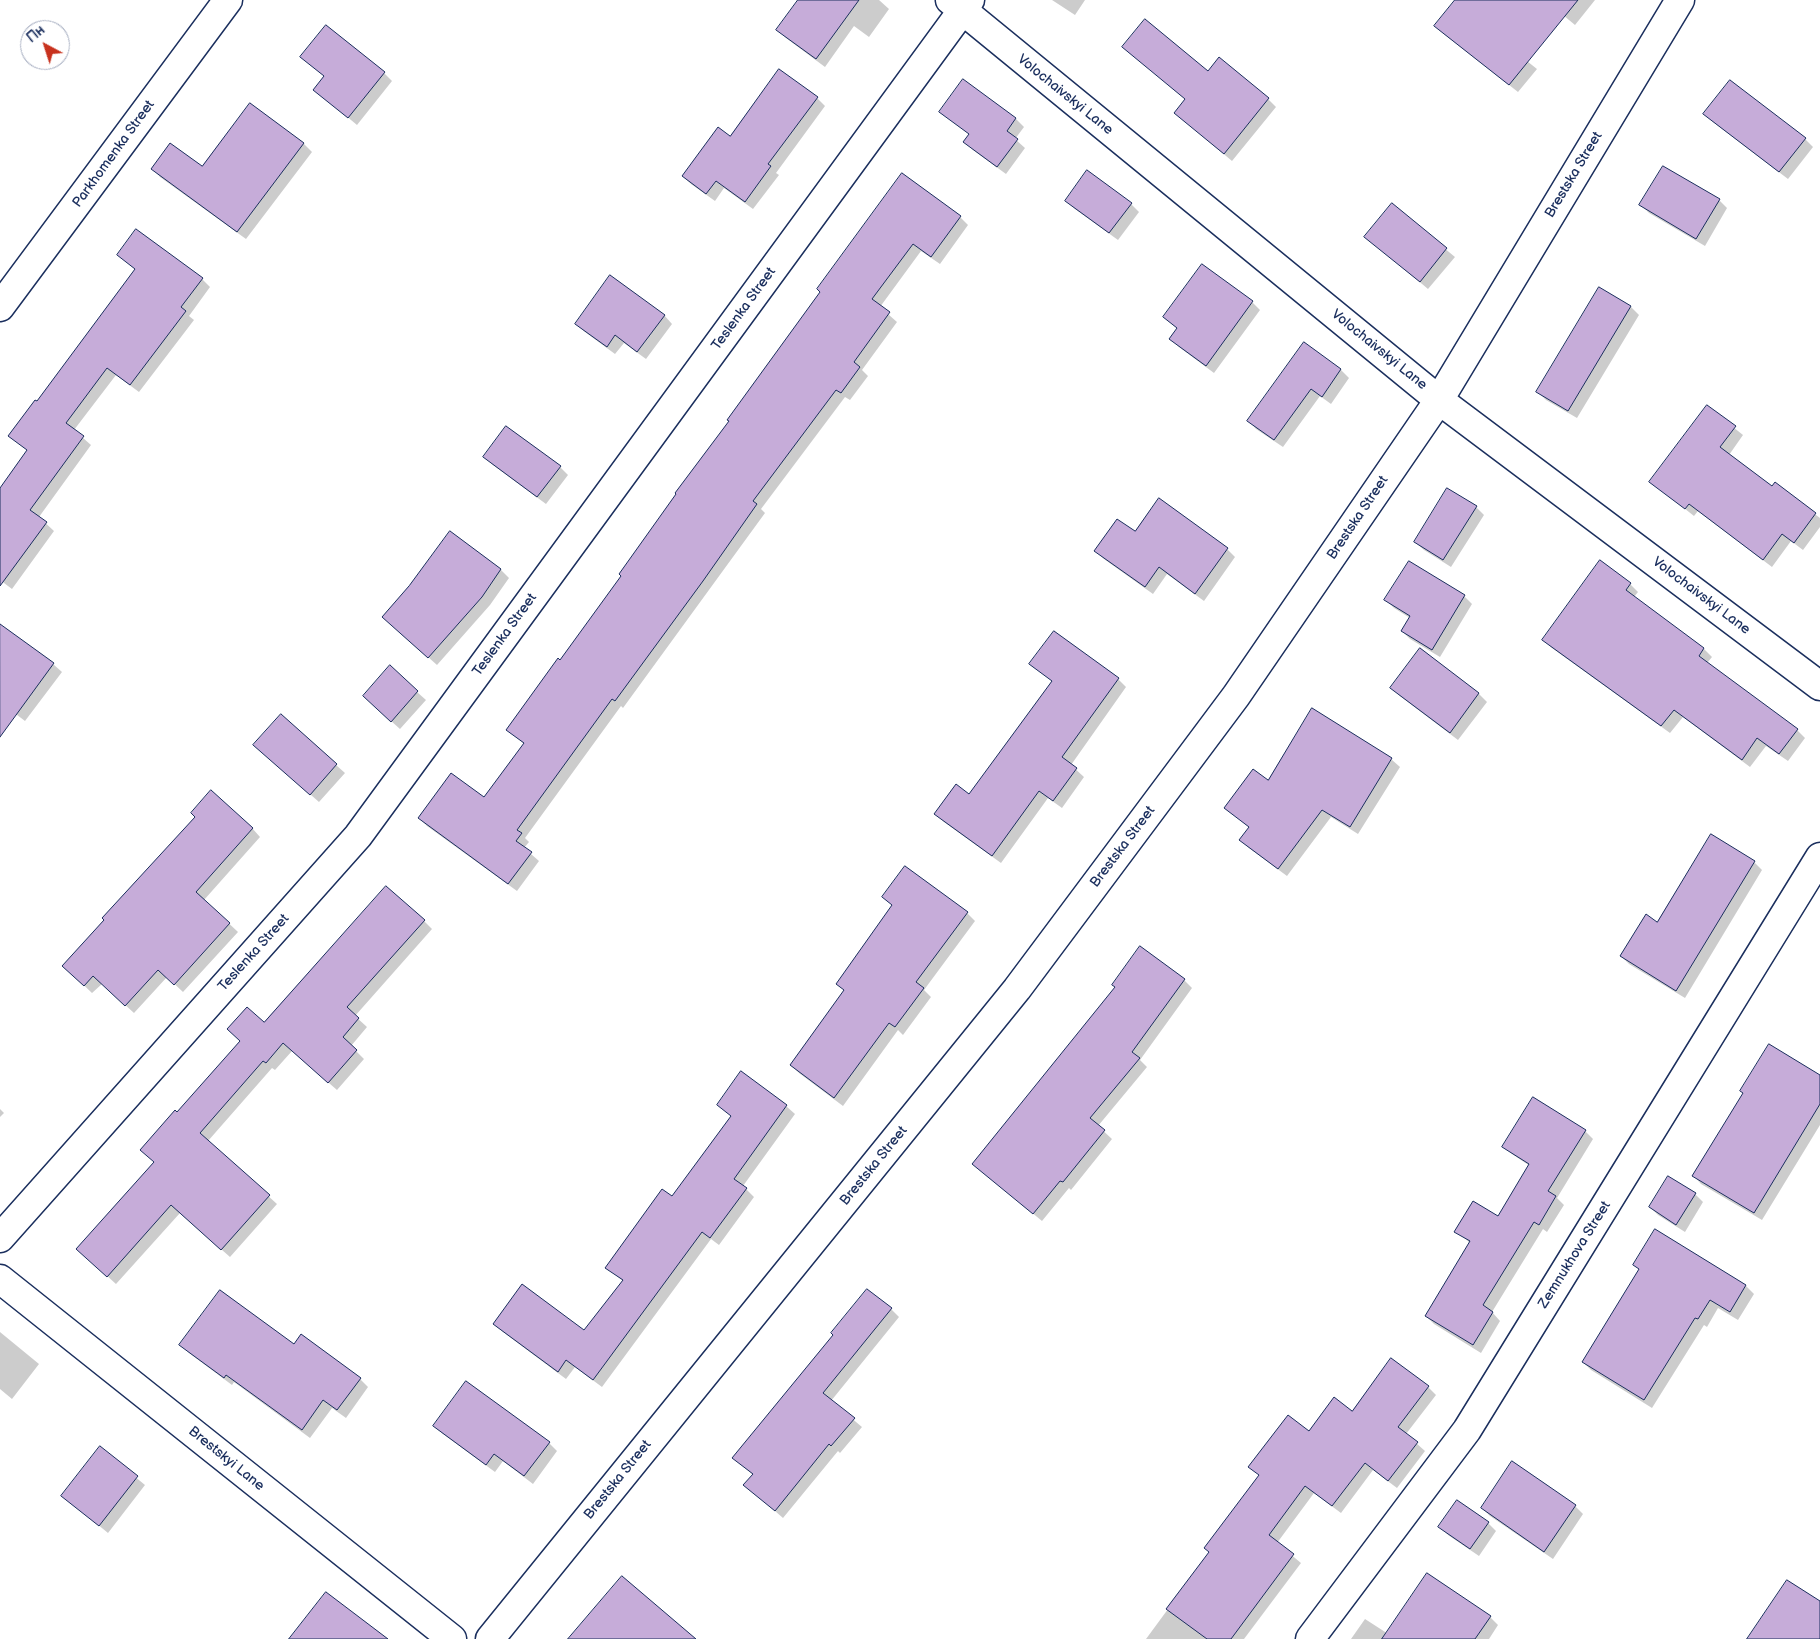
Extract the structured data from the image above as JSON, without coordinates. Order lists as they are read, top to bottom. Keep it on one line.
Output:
{"streets":{"street":["Volochaivskyi Lane","Parkhomenka Street","Brestska Street","Teslenka Street","Zemnukhova Street","Brestskyi Lane"]},"crossings":[["Volochaivskyi Lane","Brestska Street"],["Volochaivskyi Lane","Teslenka Street"]],"north":"top left"}
